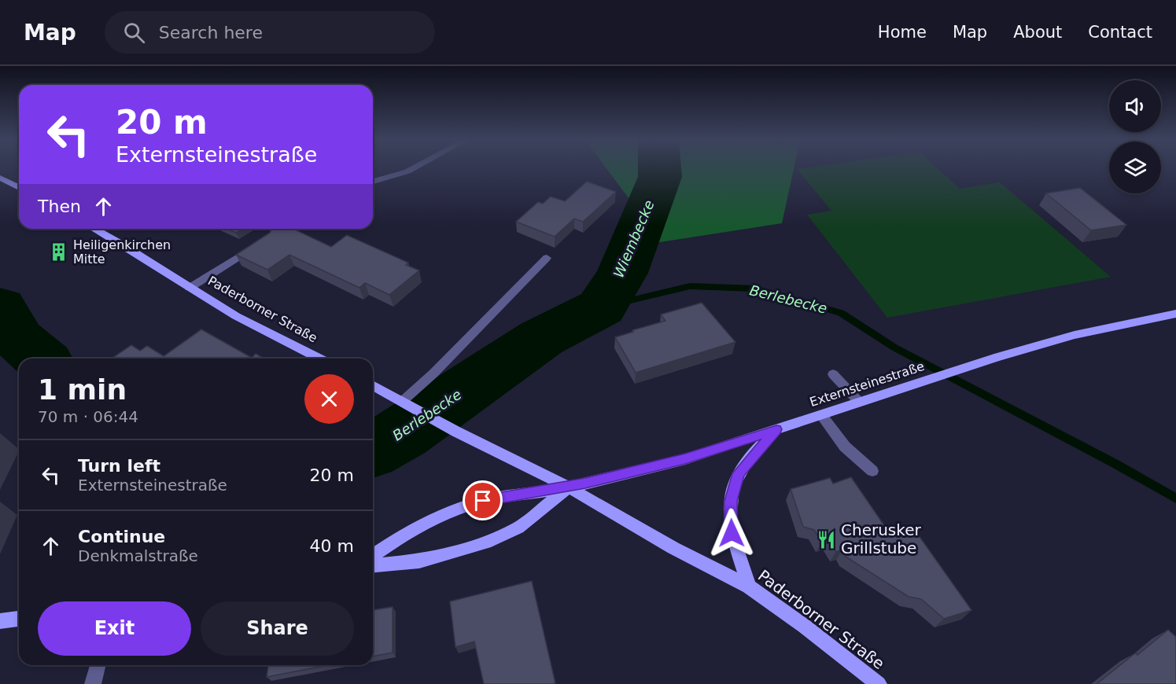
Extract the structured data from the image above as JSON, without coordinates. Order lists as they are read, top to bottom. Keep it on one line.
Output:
{"streets":{"main road":["Paderborner Straße","Externsteinestraße"]},"crossings":[["Paderborner Straße","Externsteinestraße"]],"water":["Wiembecke","Berlebecke"],"places":{"building":["Heiligenkirchen Mitte"],"restaurant":["Cherusker Grillstube"]},"page":{"header":"Map","search":"Search here","nav":["Home","Map","About","Contact"],"turn":["20 m","Externsteinestraße"],"then":"Then","heading":["1 min","70 m · 06:44"],"list":[{"name":"Turn left","note":"Externsteinestraße","value":"20 m"},{"name":"Continue","note":"Denkmalstraße","value":"40 m"}],"buttons":["Exit","Share"]}}
